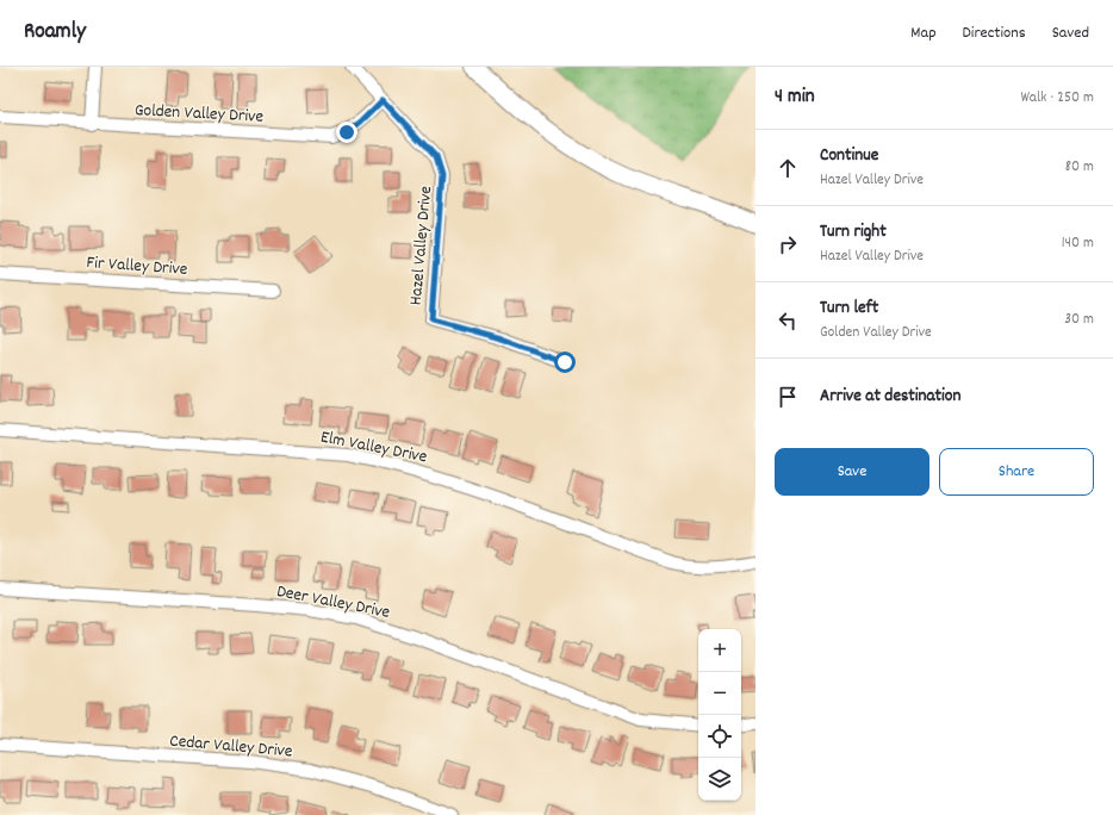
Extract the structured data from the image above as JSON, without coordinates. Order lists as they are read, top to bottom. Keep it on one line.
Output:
{"streets":{"street":["Golden Valley Drive","Hazel Valley Drive","Fir Valley Drive","Elm Valley Drive","Deer Valley Drive","Cedar Valley Drive"]},"crossings":[["Golden Valley Drive","Hazel Valley Drive"]],"page":{"header":"Roamly","nav":["Map","Directions","Saved"],"heading":["4 min","Walk · 250 m"],"list":[["Continue","Hazel Valley Drive","80 m"],["Turn right","Hazel Valley Drive","140 m"],["Turn left","Golden Valley Drive","30 m"],"Arrive at destination"],"buttons":["Save","Share"],"map_buttons":["+","−"]}}
